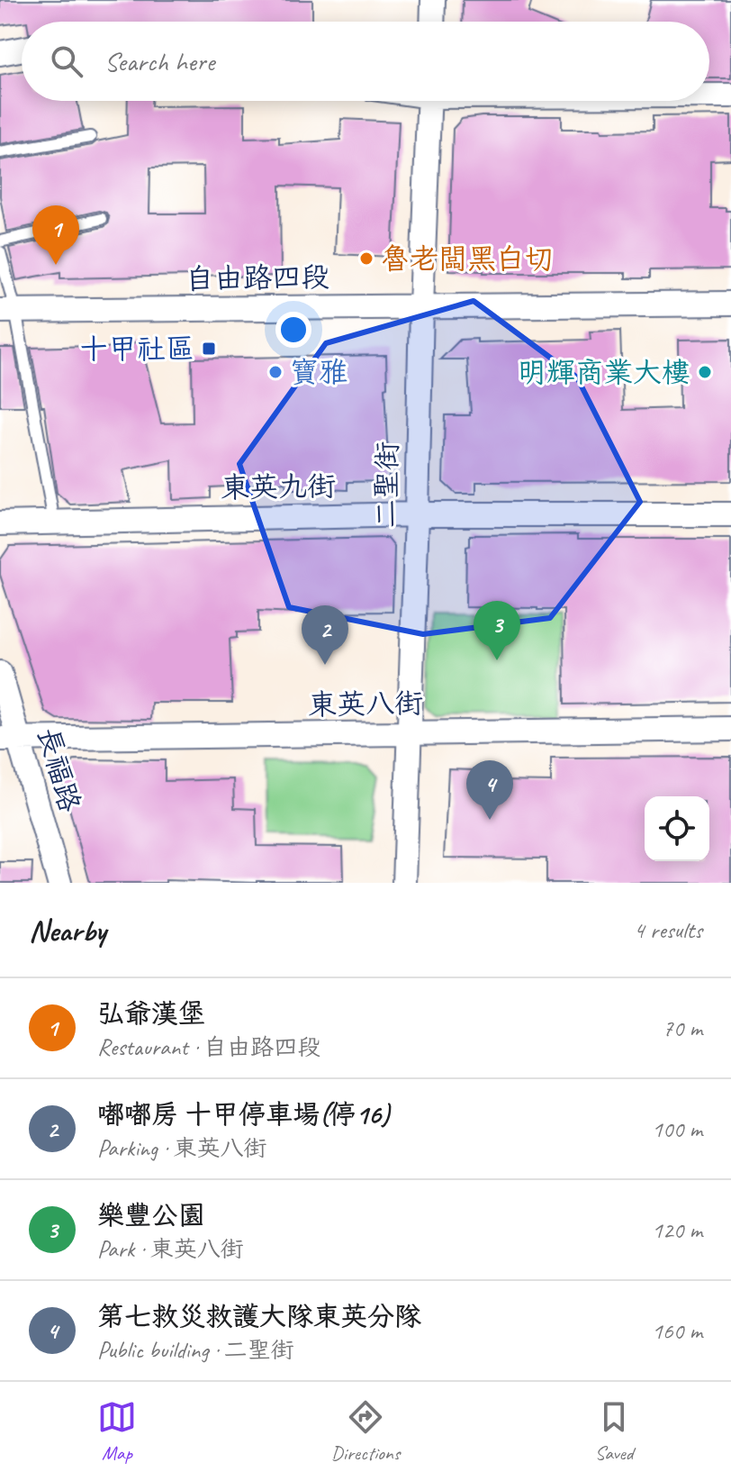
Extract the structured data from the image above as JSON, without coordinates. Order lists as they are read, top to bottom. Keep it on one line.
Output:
{"streets":{"street":["自由路四段","二聖街","東英九街","東英八街","長福路"]},"crossings":[["自由路四段","二聖街"],["二聖街","東英九街"],["二聖街","東英八街"],["東英八街","長福路"]],"places":{"other":["魯老闆黑白切","寶雅","明輝商業大樓"],"transit":["十甲社區"]},"page":{"search":"Search here","pins":["1","3","2","4"],"heading":["Nearby","4 results"],"list":[{"mark":"1","name":"弘爺漢堡","note":"Restaurant · 自由路四段","value":"70 m"},{"mark":"2","name":"嘟嘟房 十甲停車場(停16)","note":"Parking · 東英八街","value":"100 m"},{"mark":"3","name":"樂豐公園","note":"Park · 東英八街","value":"120 m"},{"mark":"4","name":"第七救災救護大隊東英分隊","note":"Public building · 二聖街","value":"160 m"}],"nav":["Map","Directions","Saved"]}}
